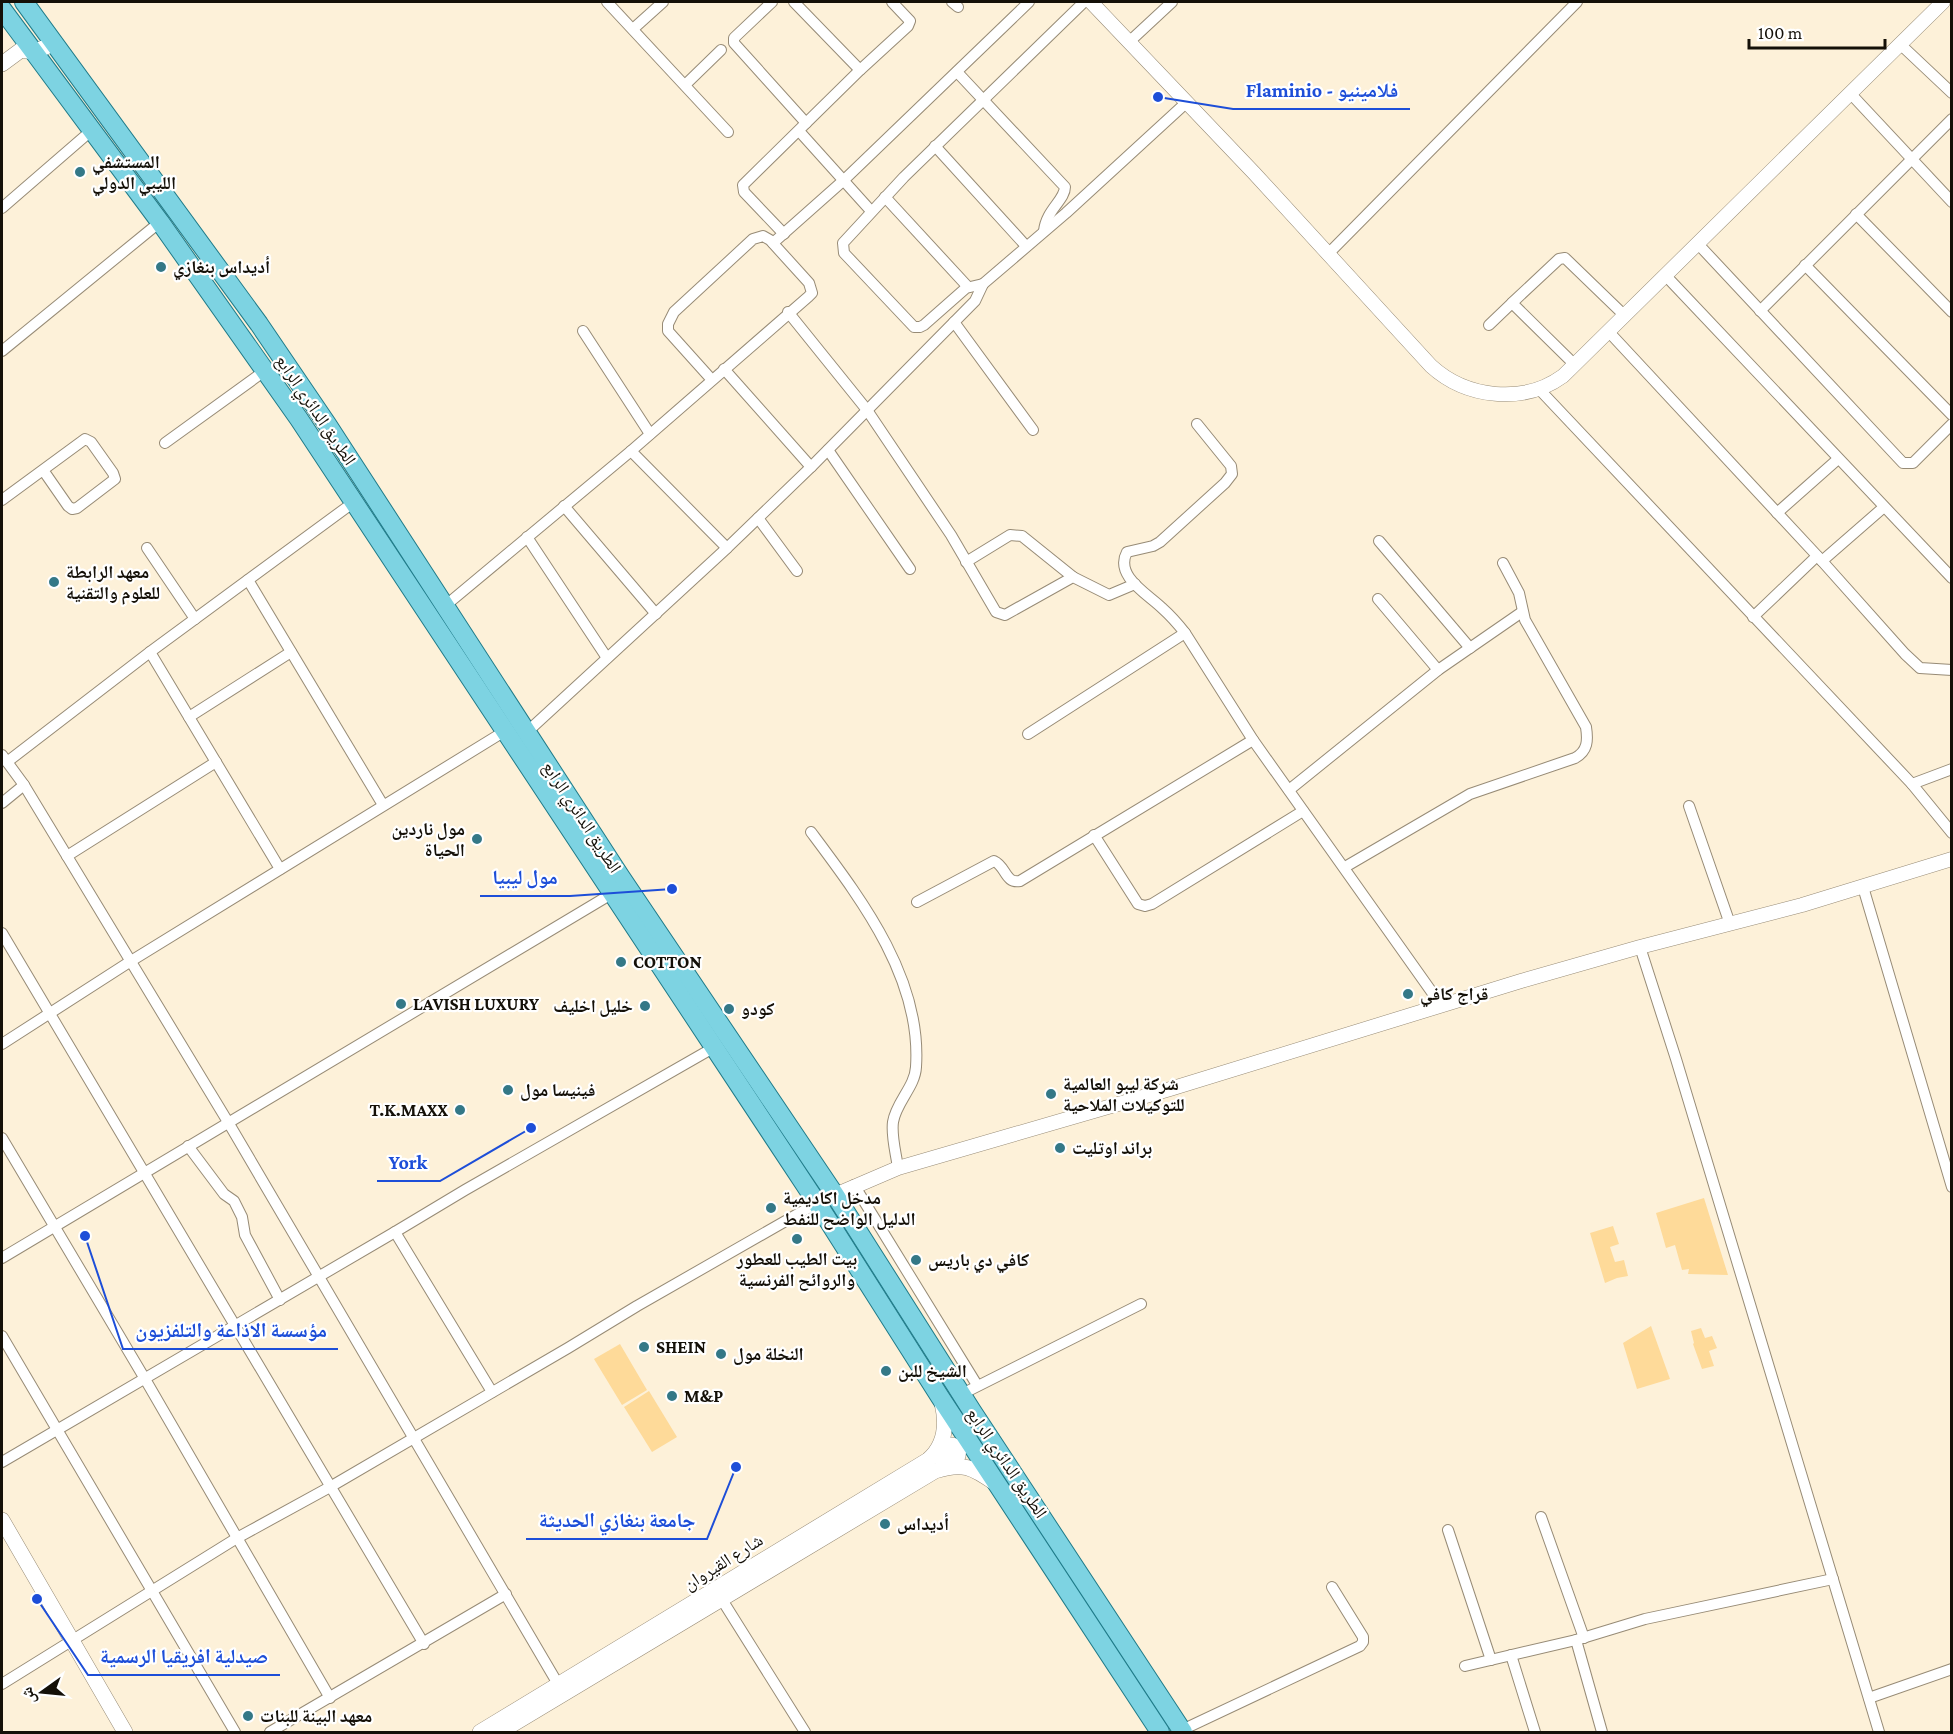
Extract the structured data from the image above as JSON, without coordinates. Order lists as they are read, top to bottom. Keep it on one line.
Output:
{"streets":{"main road":["الطريق الدائري الرابع","شارع القيروان"]},"crossings":[["الطريق الدائري الرابع","شارع القيروان"]],"places":["Flaminio - فلامينيو","المستشفي الليبي الدولي","أديداس بنغازي","معهد الرابطة للعلوم والتقنية","مول ناردين الحياة","مول ليبيا","COTTON","قراج كافي","LAVISH LUXURY","خليل اخليف","كودو","فينيسا مول","شركة ليبو العالمية للتوكيلات الملاحية","T.K.MAXX","York","براند اوتليت","مدخل اكاديمية الدليل الواضح للنفط","مؤسسة الاذاعة والتلفزيون","بيت الطيب للعطور والروائح الفرنسية","كافي دي باريس","SHEIN","النخلة مول","الشيخ للبن","M&P","جامعة بنغازي الحديثة","أديداس","صيدلية افريقيا الرسمية","معهد البينة للبنات"],"scale_bar":"100 m","north":"left"}
